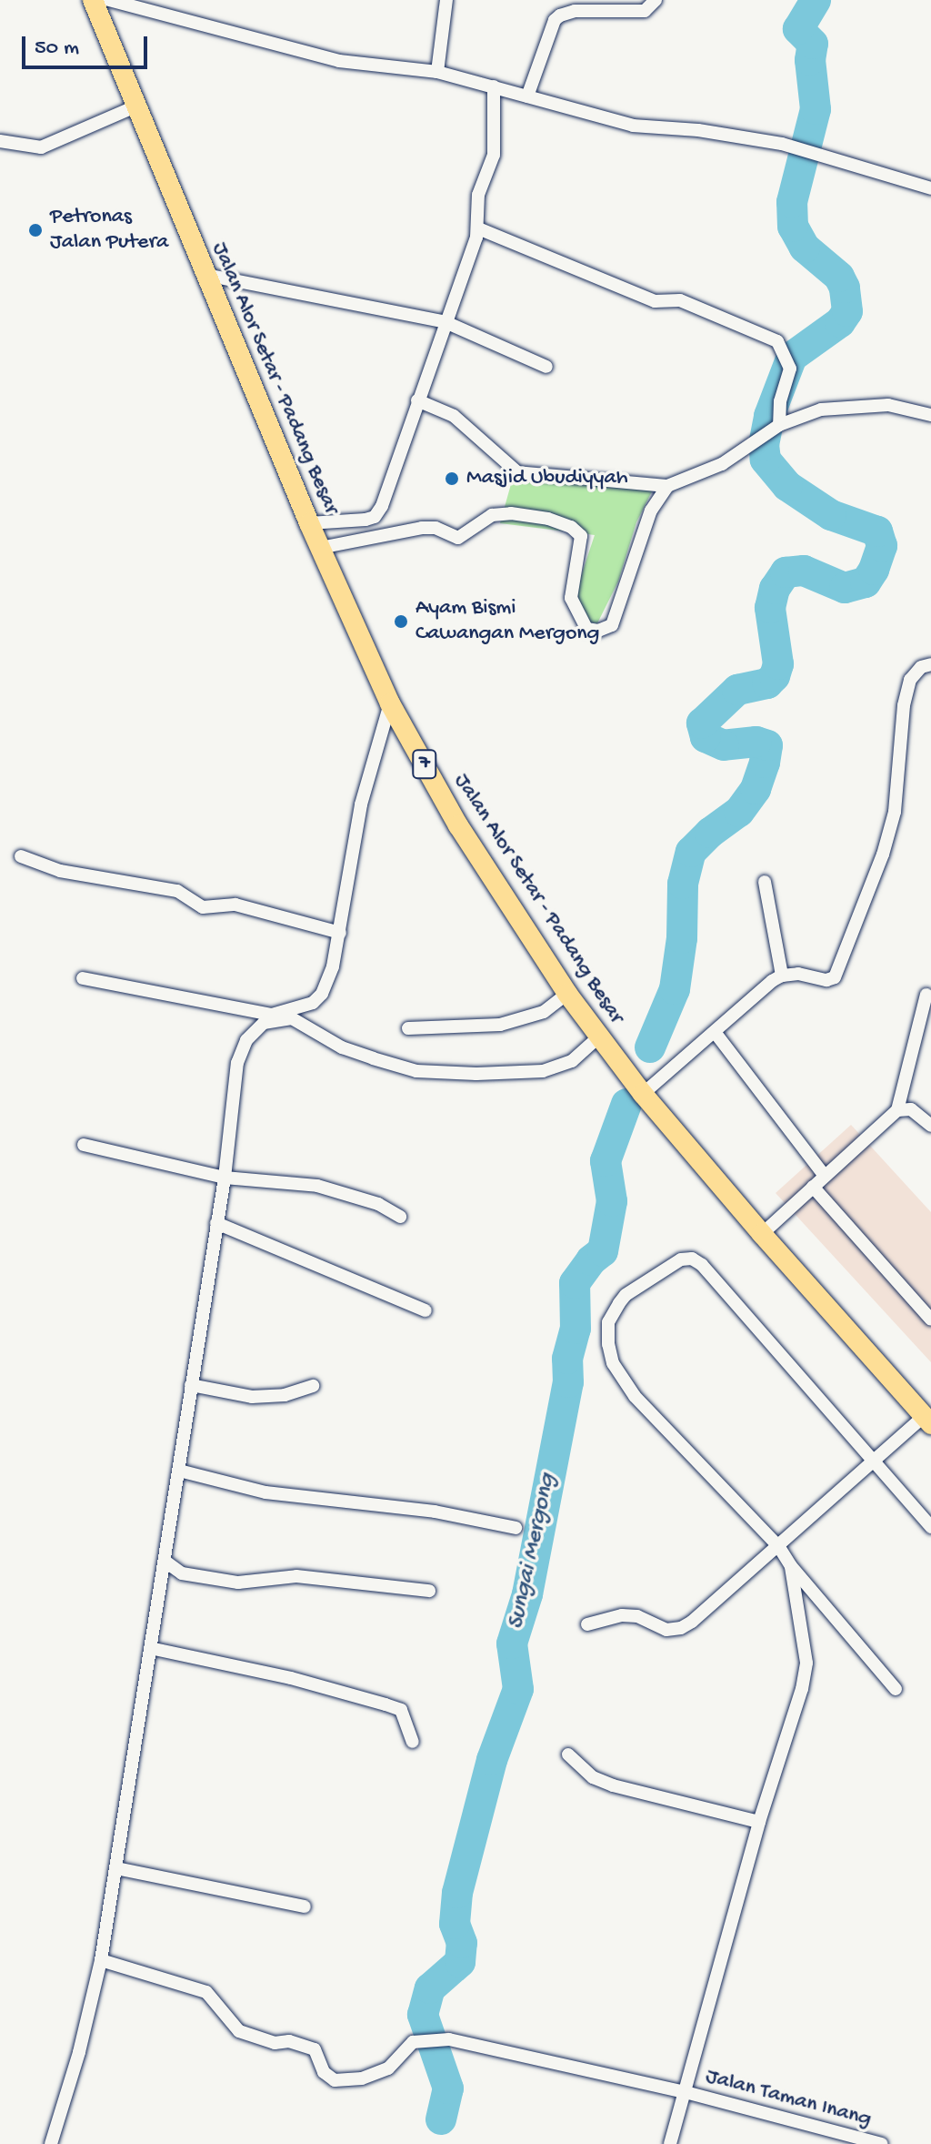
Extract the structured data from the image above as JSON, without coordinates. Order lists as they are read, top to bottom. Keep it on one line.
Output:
{"streets":{"main road":["Jalan Alor Setar - Padang Besar","7"],"street":["Jalan Taman Inang"]},"water":["Sungai Mergong"],"places":["Petronas Jalan Putera","Masjid Ubudiyyah","Ayam Bismi Cawangan Mergong"],"scale_bar":"50 m"}
